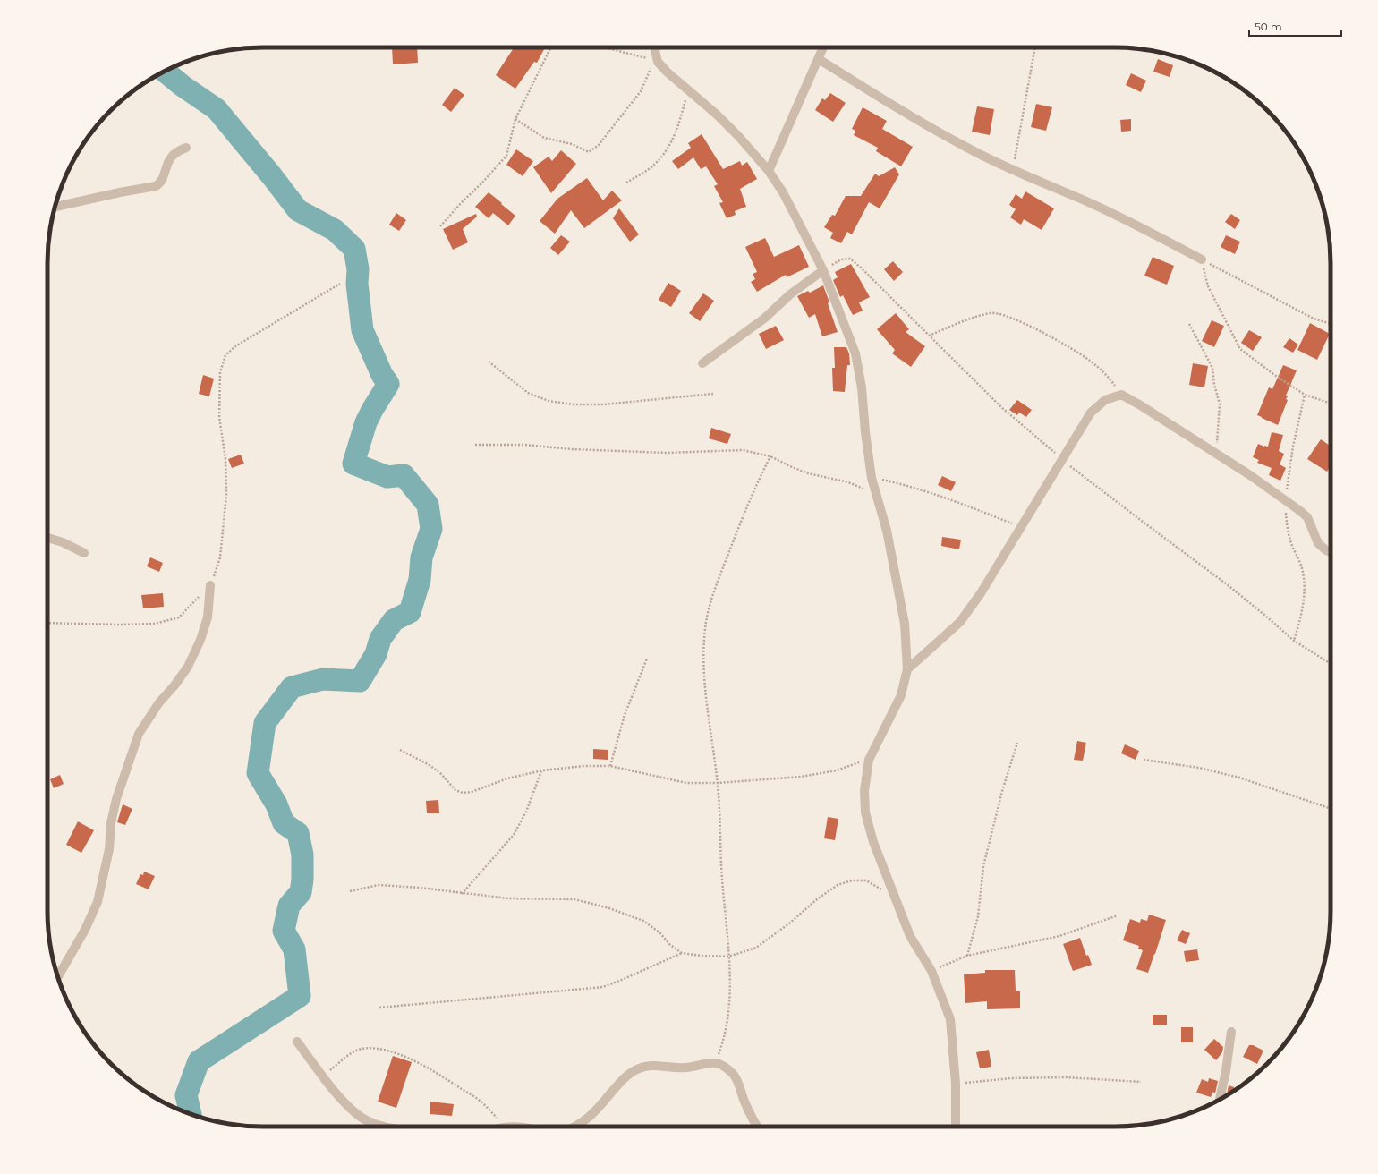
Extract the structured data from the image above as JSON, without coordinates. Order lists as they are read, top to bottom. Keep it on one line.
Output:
{"scale_bar":"50 m"}
